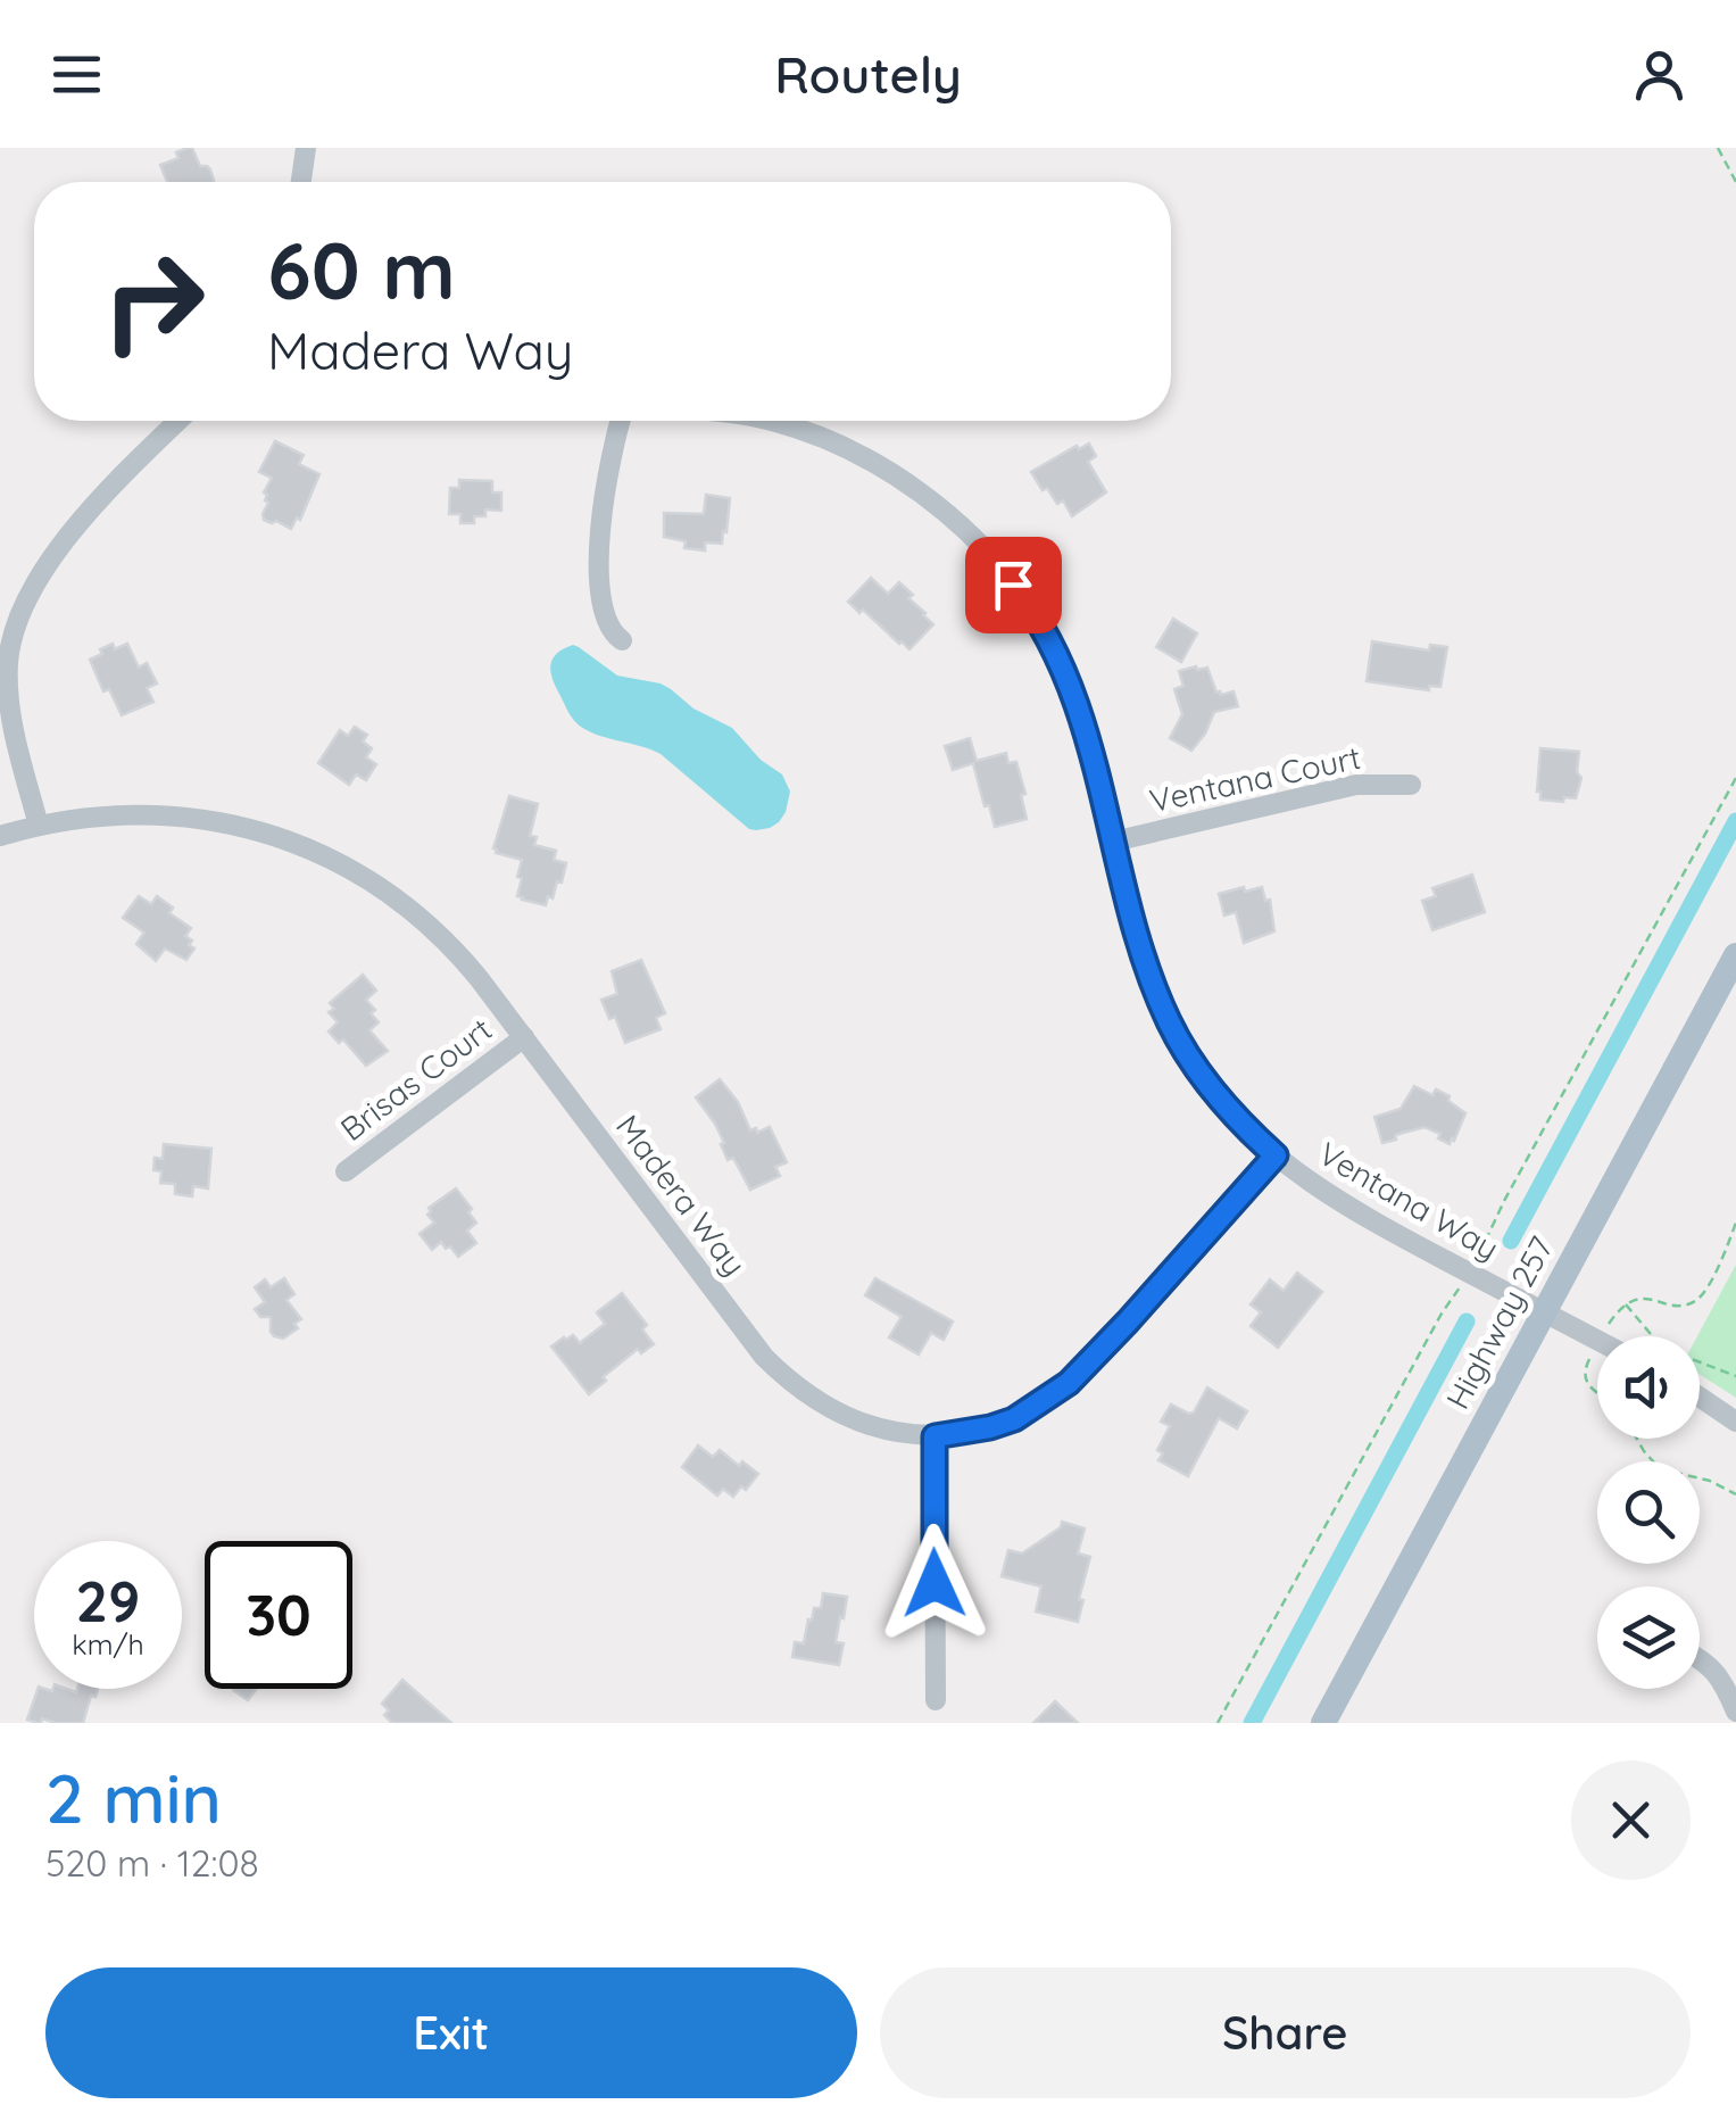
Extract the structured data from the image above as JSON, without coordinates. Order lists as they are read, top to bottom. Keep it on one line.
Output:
{"streets":{"main road":["Highway 257"],"street":["Ventana Court","Brisas Court","Madera Way","Ventana Way"]},"crossings":[["Ventana Court","Ventana Way"],["Brisas Court","Madera Way"],["Madera Way","Ventana Way"],["Ventana Way","Highway 257"]],"page":{"header":"Routely","turn":["60 m","Madera Way"],"speed":"29 km/h","limit":"30","heading":["2 min","520 m · 12:08"],"buttons":["Exit","Share"]}}
